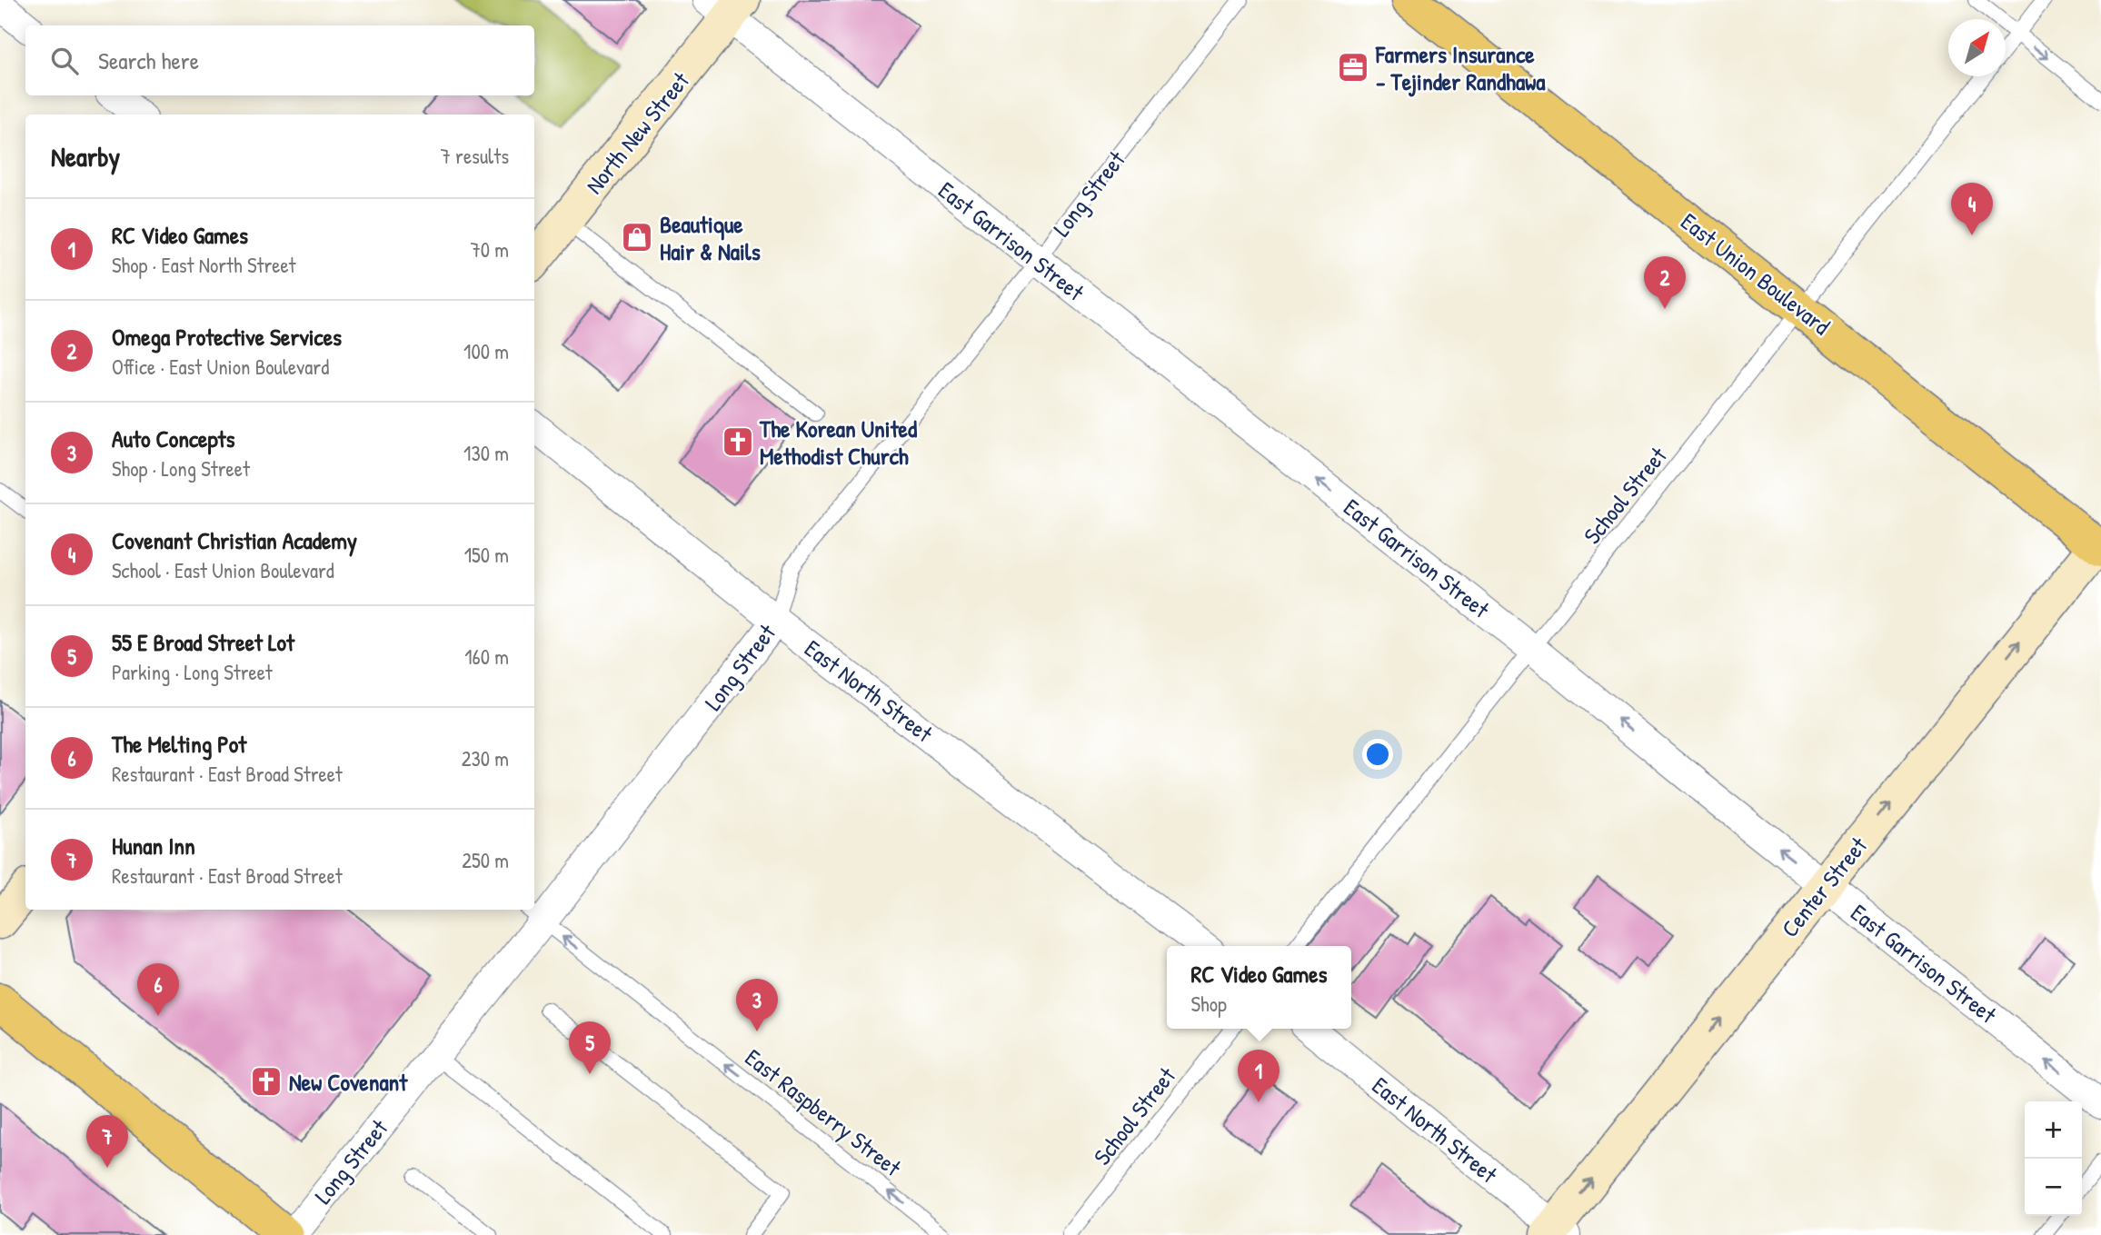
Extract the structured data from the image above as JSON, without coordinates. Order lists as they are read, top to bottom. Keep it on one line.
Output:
{"streets":{"main road":["North New Street","East Union Boulevard","Center Street"],"street":["Long Street","East Garrison Street","East North Street"],"lane":["School Street","East Raspberry Street"]},"crossings":[["North New Street","East Garrison Street"],["Long Street","East Garrison Street"],["Long Street","East North Street"],["Long Street","East Raspberry Street"],["East Garrison Street","School Street"],["East Garrison Street","Center Street"],["East Union Boulevard","School Street"],["East Union Boulevard","Center Street"],["East North Street","Center Street"]],"one_way":["East Garrison Street","Center Street","East Raspberry Street"],"places":{"office":["Farmers Insurance - Tejinder Randhawa"],"shop":["Beautique Hair & Nails"],"church":["The Korean United Methodist Church","New Covenant"]},"north":"top right","page":{"search":"Search here","heading":["Nearby","7 results"],"pins":["4","2","6","3","5","1","7"],"list":[{"mark":"1","name":"RC Video Games","note":"Shop · East North Street","value":"70 m"},{"mark":"2","name":"Omega Protective Services","note":"Office · East Union Boulevard","value":"100 m"},{"mark":"3","name":"Auto Concepts","note":"Shop · Long Street","value":"130 m"},{"mark":"4","name":"Covenant Christian Academy","note":"School · East Union Boulevard","value":"150 m"},{"mark":"5","name":"55 E Broad Street Lot","note":"Parking · Long Street","value":"160 m"},{"mark":"6","name":"The Melting Pot","note":"Restaurant · East Broad Street","value":"230 m"},{"mark":"7","name":"Hunan Inn","note":"Restaurant · East Broad Street","value":"250 m"}],"popup":["RC Video Games","Shop"],"map_buttons":["+","−"]}}
